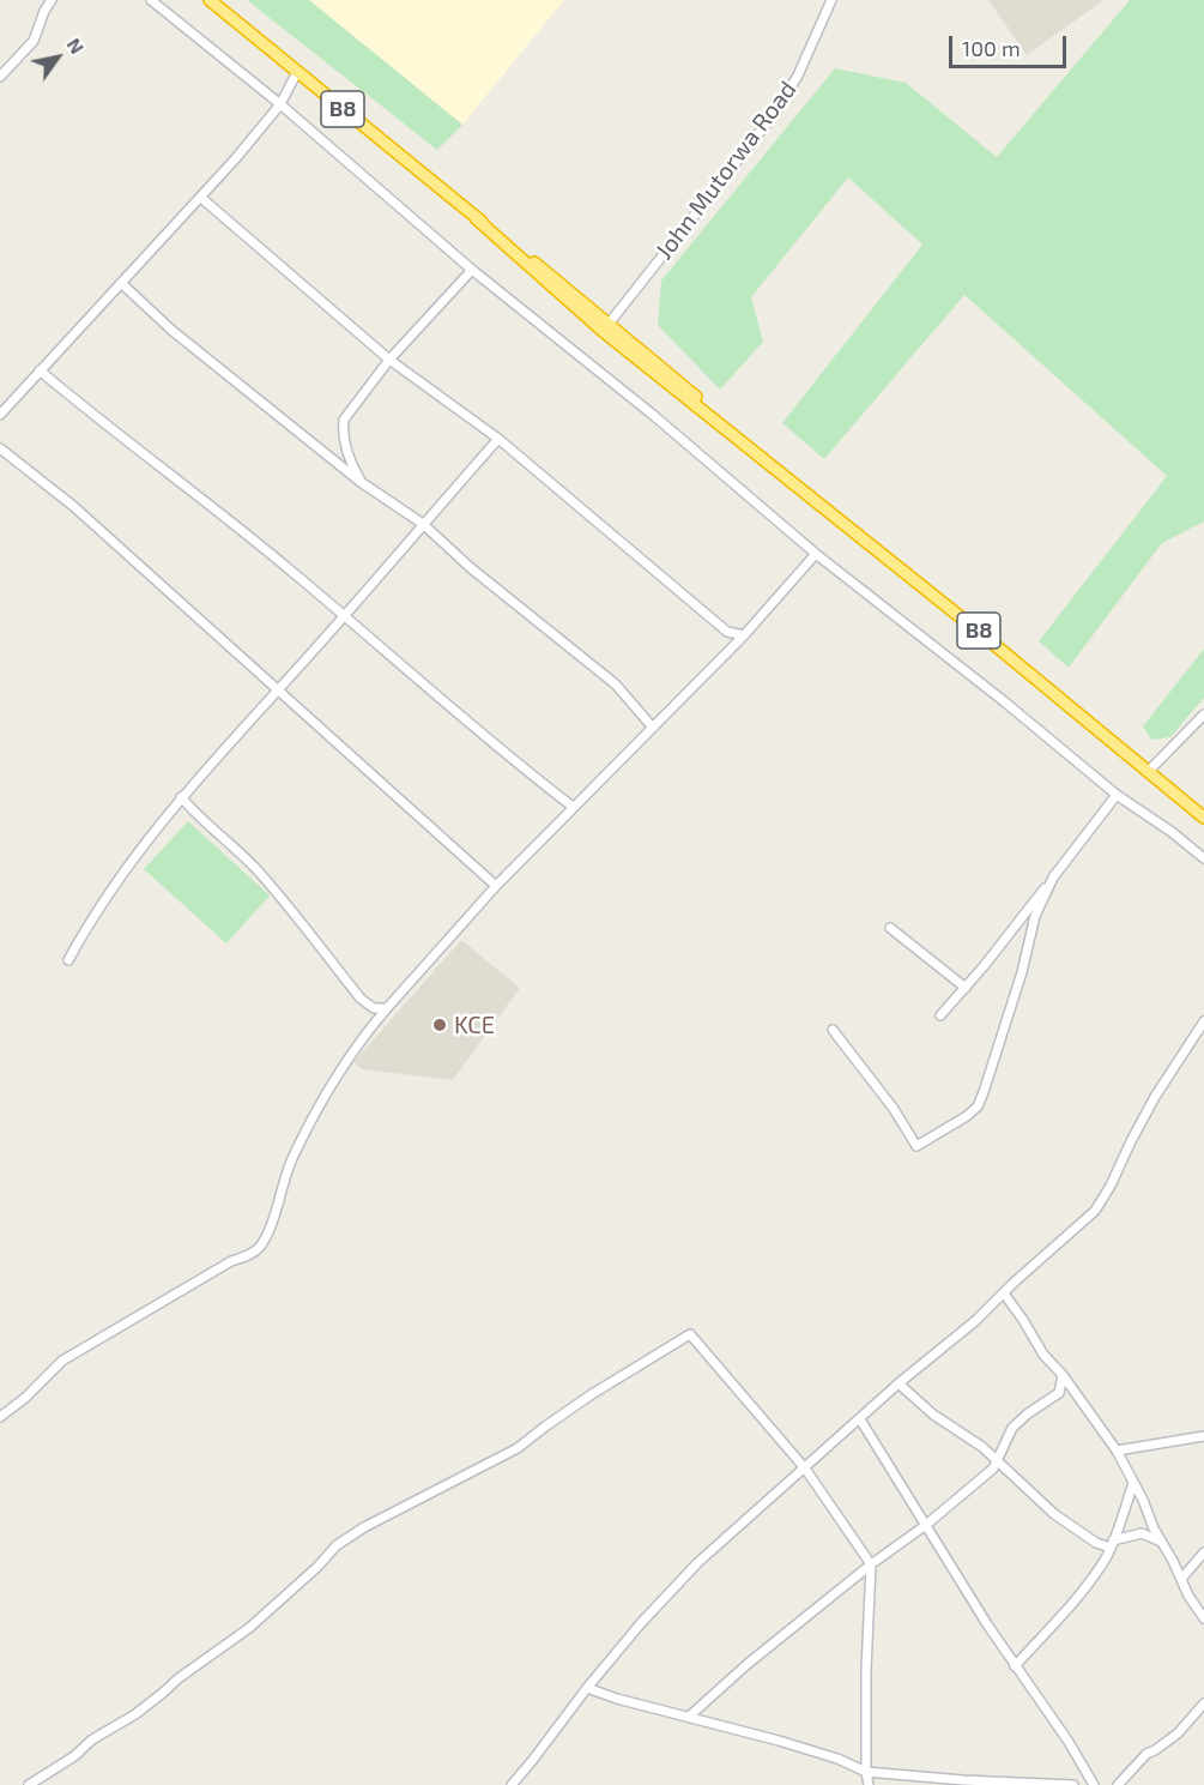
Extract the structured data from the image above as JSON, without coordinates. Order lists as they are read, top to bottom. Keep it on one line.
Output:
{"streets":{"highway":["B8"],"street":["John Mutorwa Road"]},"crossings":[["B8","John Mutorwa Road"]],"places":["KCE"],"scale_bar":"100 m","north":"top right"}
